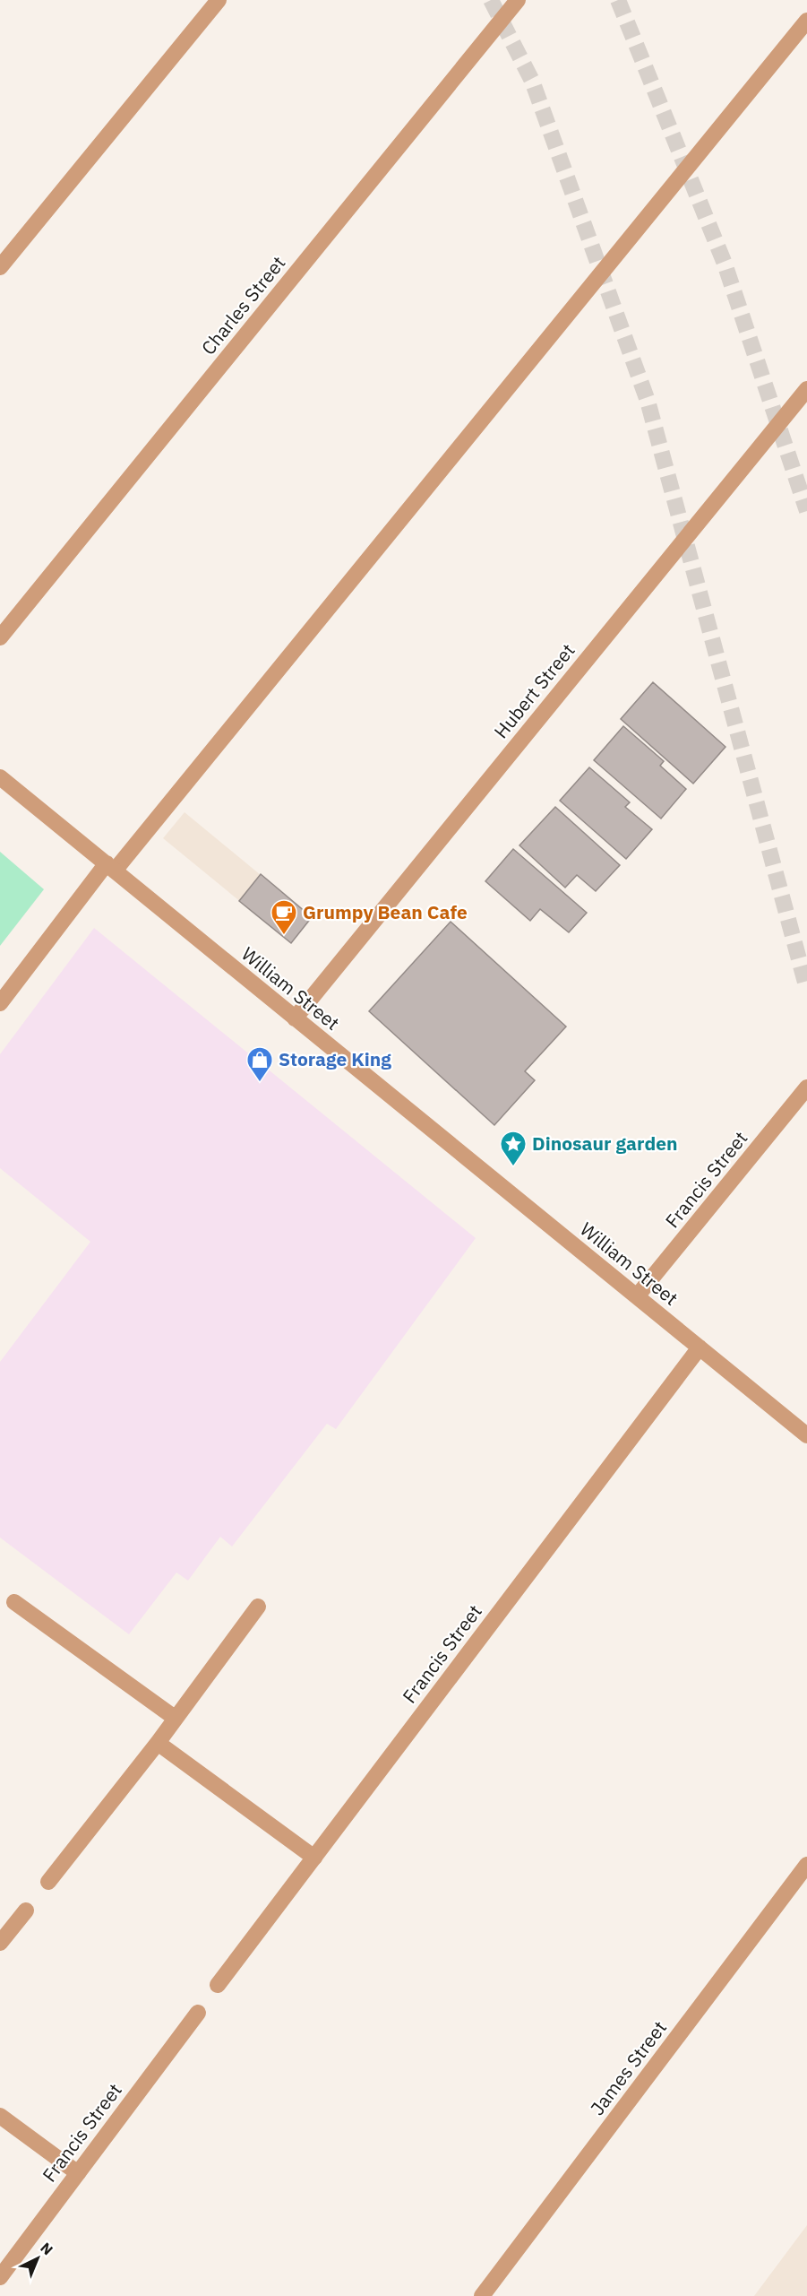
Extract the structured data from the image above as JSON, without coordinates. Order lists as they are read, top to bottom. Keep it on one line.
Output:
{"streets":{"street":["Charles Street","Hubert Street","William Street","Francis Street","James Street"]},"crossings":[["Hubert Street","William Street"],["William Street","Francis Street"]],"places":{"cafe":["Grumpy Bean Cafe"],"shop":["Storage King"],"place":["Dinosaur garden"]},"north":"top right"}
